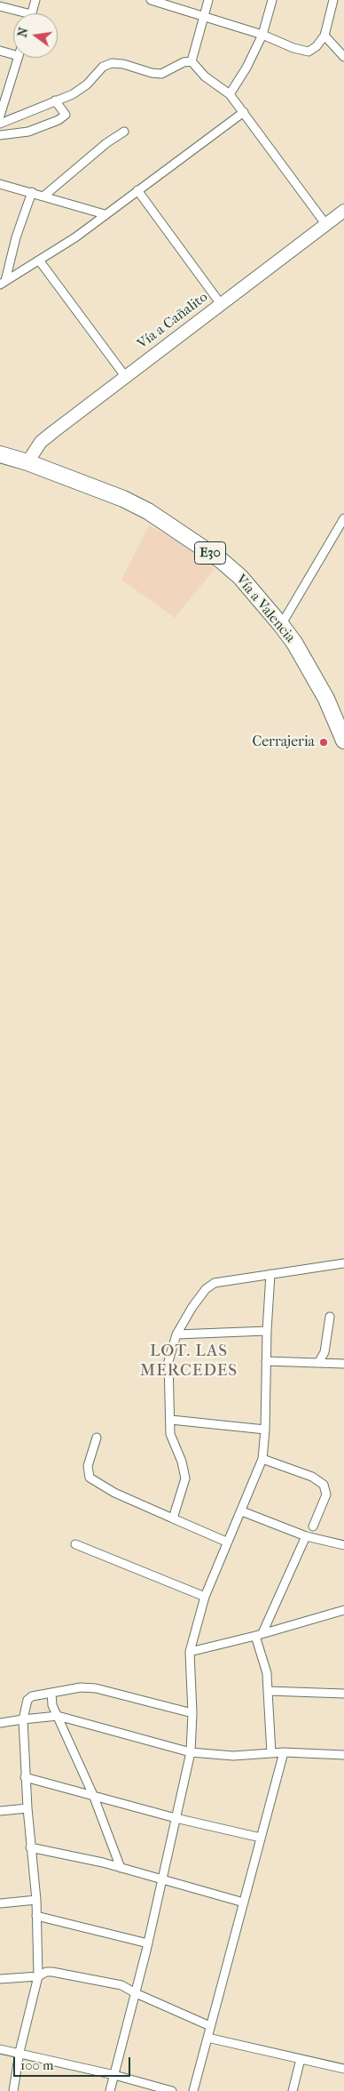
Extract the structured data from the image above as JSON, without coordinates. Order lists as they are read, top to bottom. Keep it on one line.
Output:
{"streets":{"highway":["E30","Vía a Valencia"],"main road":["Vía a Cañalito"]},"crossings":[["Vía a Cañalito","Vía a Valencia"]],"districts":["LOT. LAS MERCEDES"],"places":["Cerrajeria"],"scale_bar":"100 m","north":"left"}
